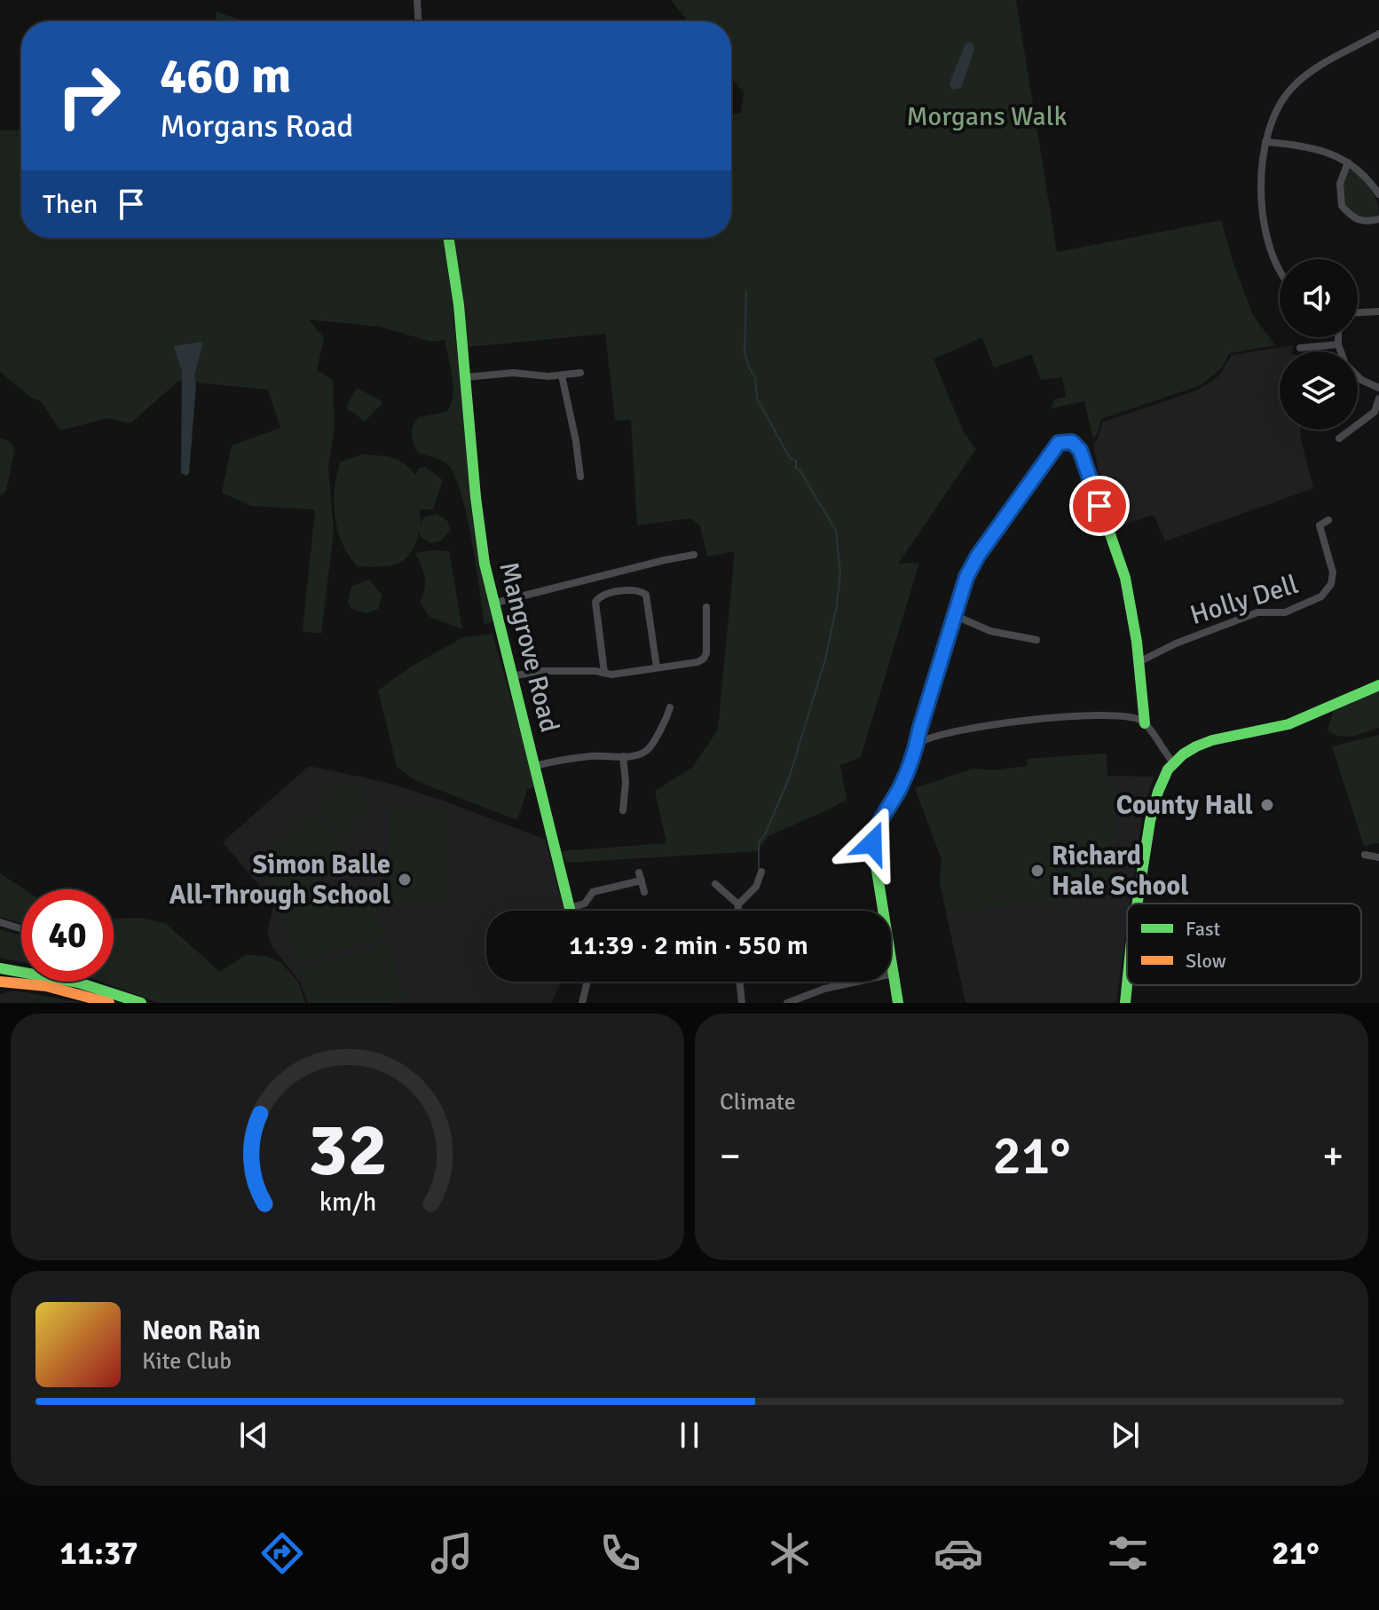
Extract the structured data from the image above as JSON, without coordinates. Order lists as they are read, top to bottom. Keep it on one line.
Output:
{"streets":{"main road":["Mangrove Road"],"street":["Holly Dell"]},"parks":["Morgans Walk"],"places":["County Hall","Richard Hale School","Simon Balle All-Through School"],"legend":["Fast","Slow"],"page":{"turn":["460 m","Morgans Road"],"then":"Then","limit":"40","trip":"11:39 · 2 min · 550 m","tile":"Climate","heat":["−","21°","+"],"song":["Neon Rain","Kite Club"],"tabs":["11:37","21°"],"gauge":["32","km/h"]}}
